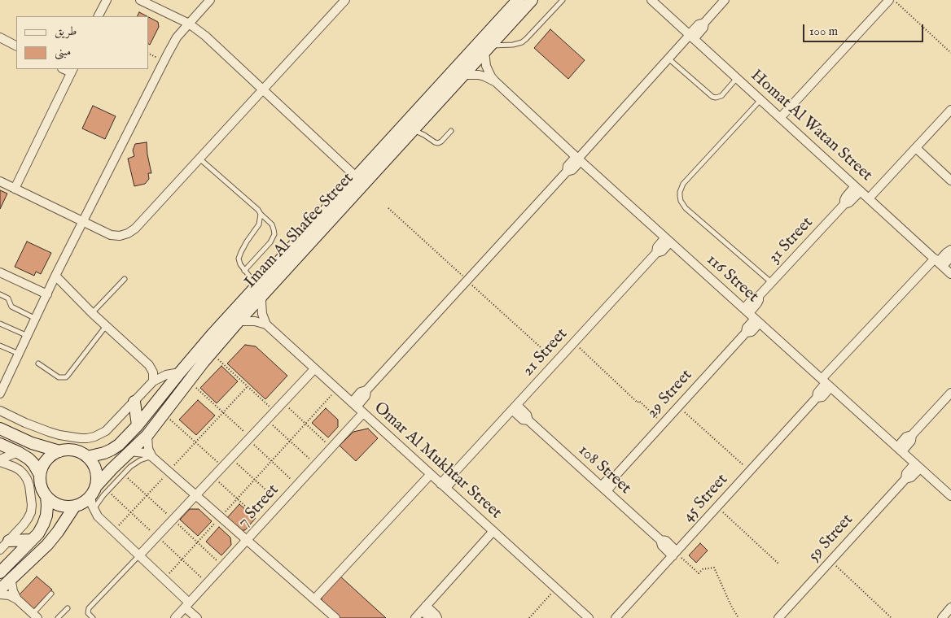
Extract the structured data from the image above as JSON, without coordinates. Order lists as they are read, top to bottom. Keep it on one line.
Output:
{"streets":{"street":["Homat Al Watan Street","Imam Al Shafee Street","31 Street","116 Street","21 Street","29 Street","Omar Al Mukhtar Street","108 Street","45 Street","7 Street","59 Street"]},"crossings":[["Homat Al Watan Street","31 Street"],["Homat Al Watan Street","45 Street"],["Imam Al Shafee Street","116 Street"],["Imam Al Shafee Street","Omar Al Mukhtar Street"],["31 Street","116 Street"],["31 Street","29 Street"],["116 Street","21 Street"],["116 Street","29 Street"],["116 Street","45 Street"],["116 Street","59 Street"],["21 Street","Omar Al Mukhtar Street"],["21 Street","108 Street"],["29 Street","108 Street"],["Omar Al Mukhtar Street","7 Street"],["108 Street","45 Street"]],"legend":["طريق","مبنى"],"scale_bar":"100 m"}
